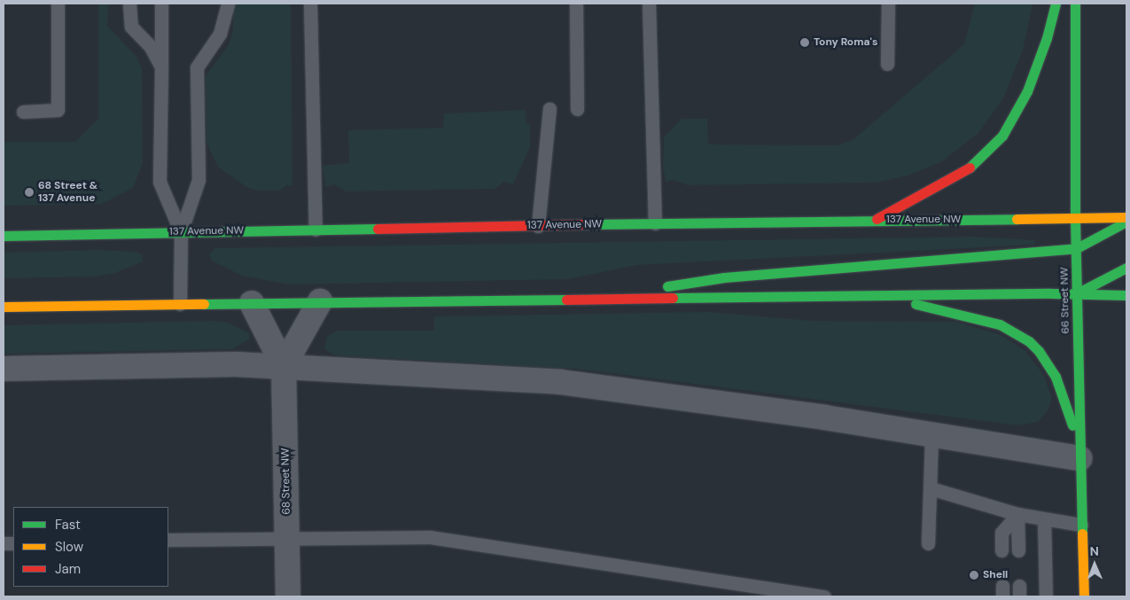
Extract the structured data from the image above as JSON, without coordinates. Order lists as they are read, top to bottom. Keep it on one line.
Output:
{"streets":{"main road":["137 Avenue NW","66 Street NW"],"street":["68 Street NW"]},"crossings":[["137 Avenue NW","66 Street NW"]],"places":["Tony Roma's","68 Street & 137 Avenue","Shell"],"legend":["Fast","Slow","Jam"],"north":"top"}
